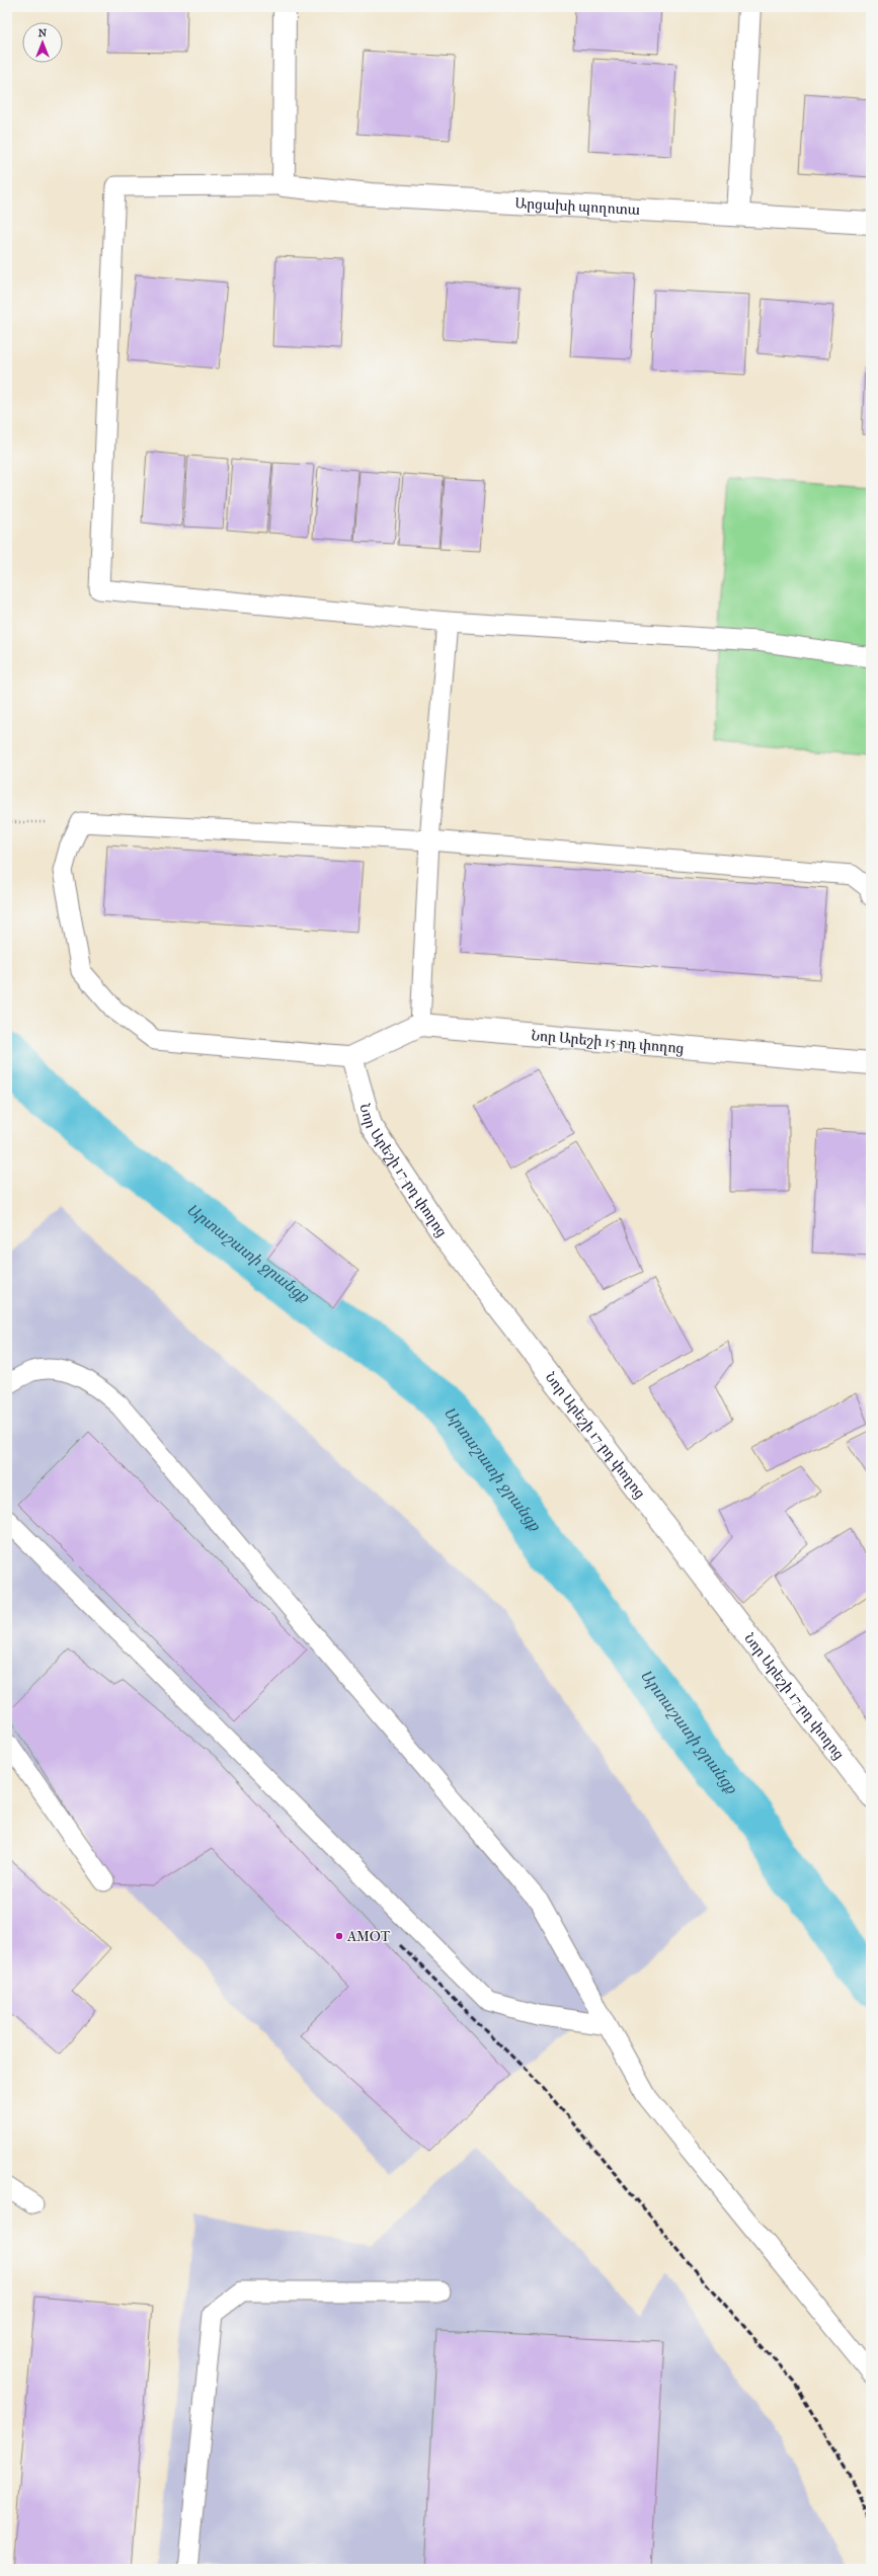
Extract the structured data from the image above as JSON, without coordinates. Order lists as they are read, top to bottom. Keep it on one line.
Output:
{"streets":{"street":["Արցախի պողոտա","Նոր Արեշի 15-րդ փողոց","Նոր Արեշի 17-րդ փողոց"]},"water":["Արտաշատի ջրանցք"],"places":["AMOT"],"north":"top"}
